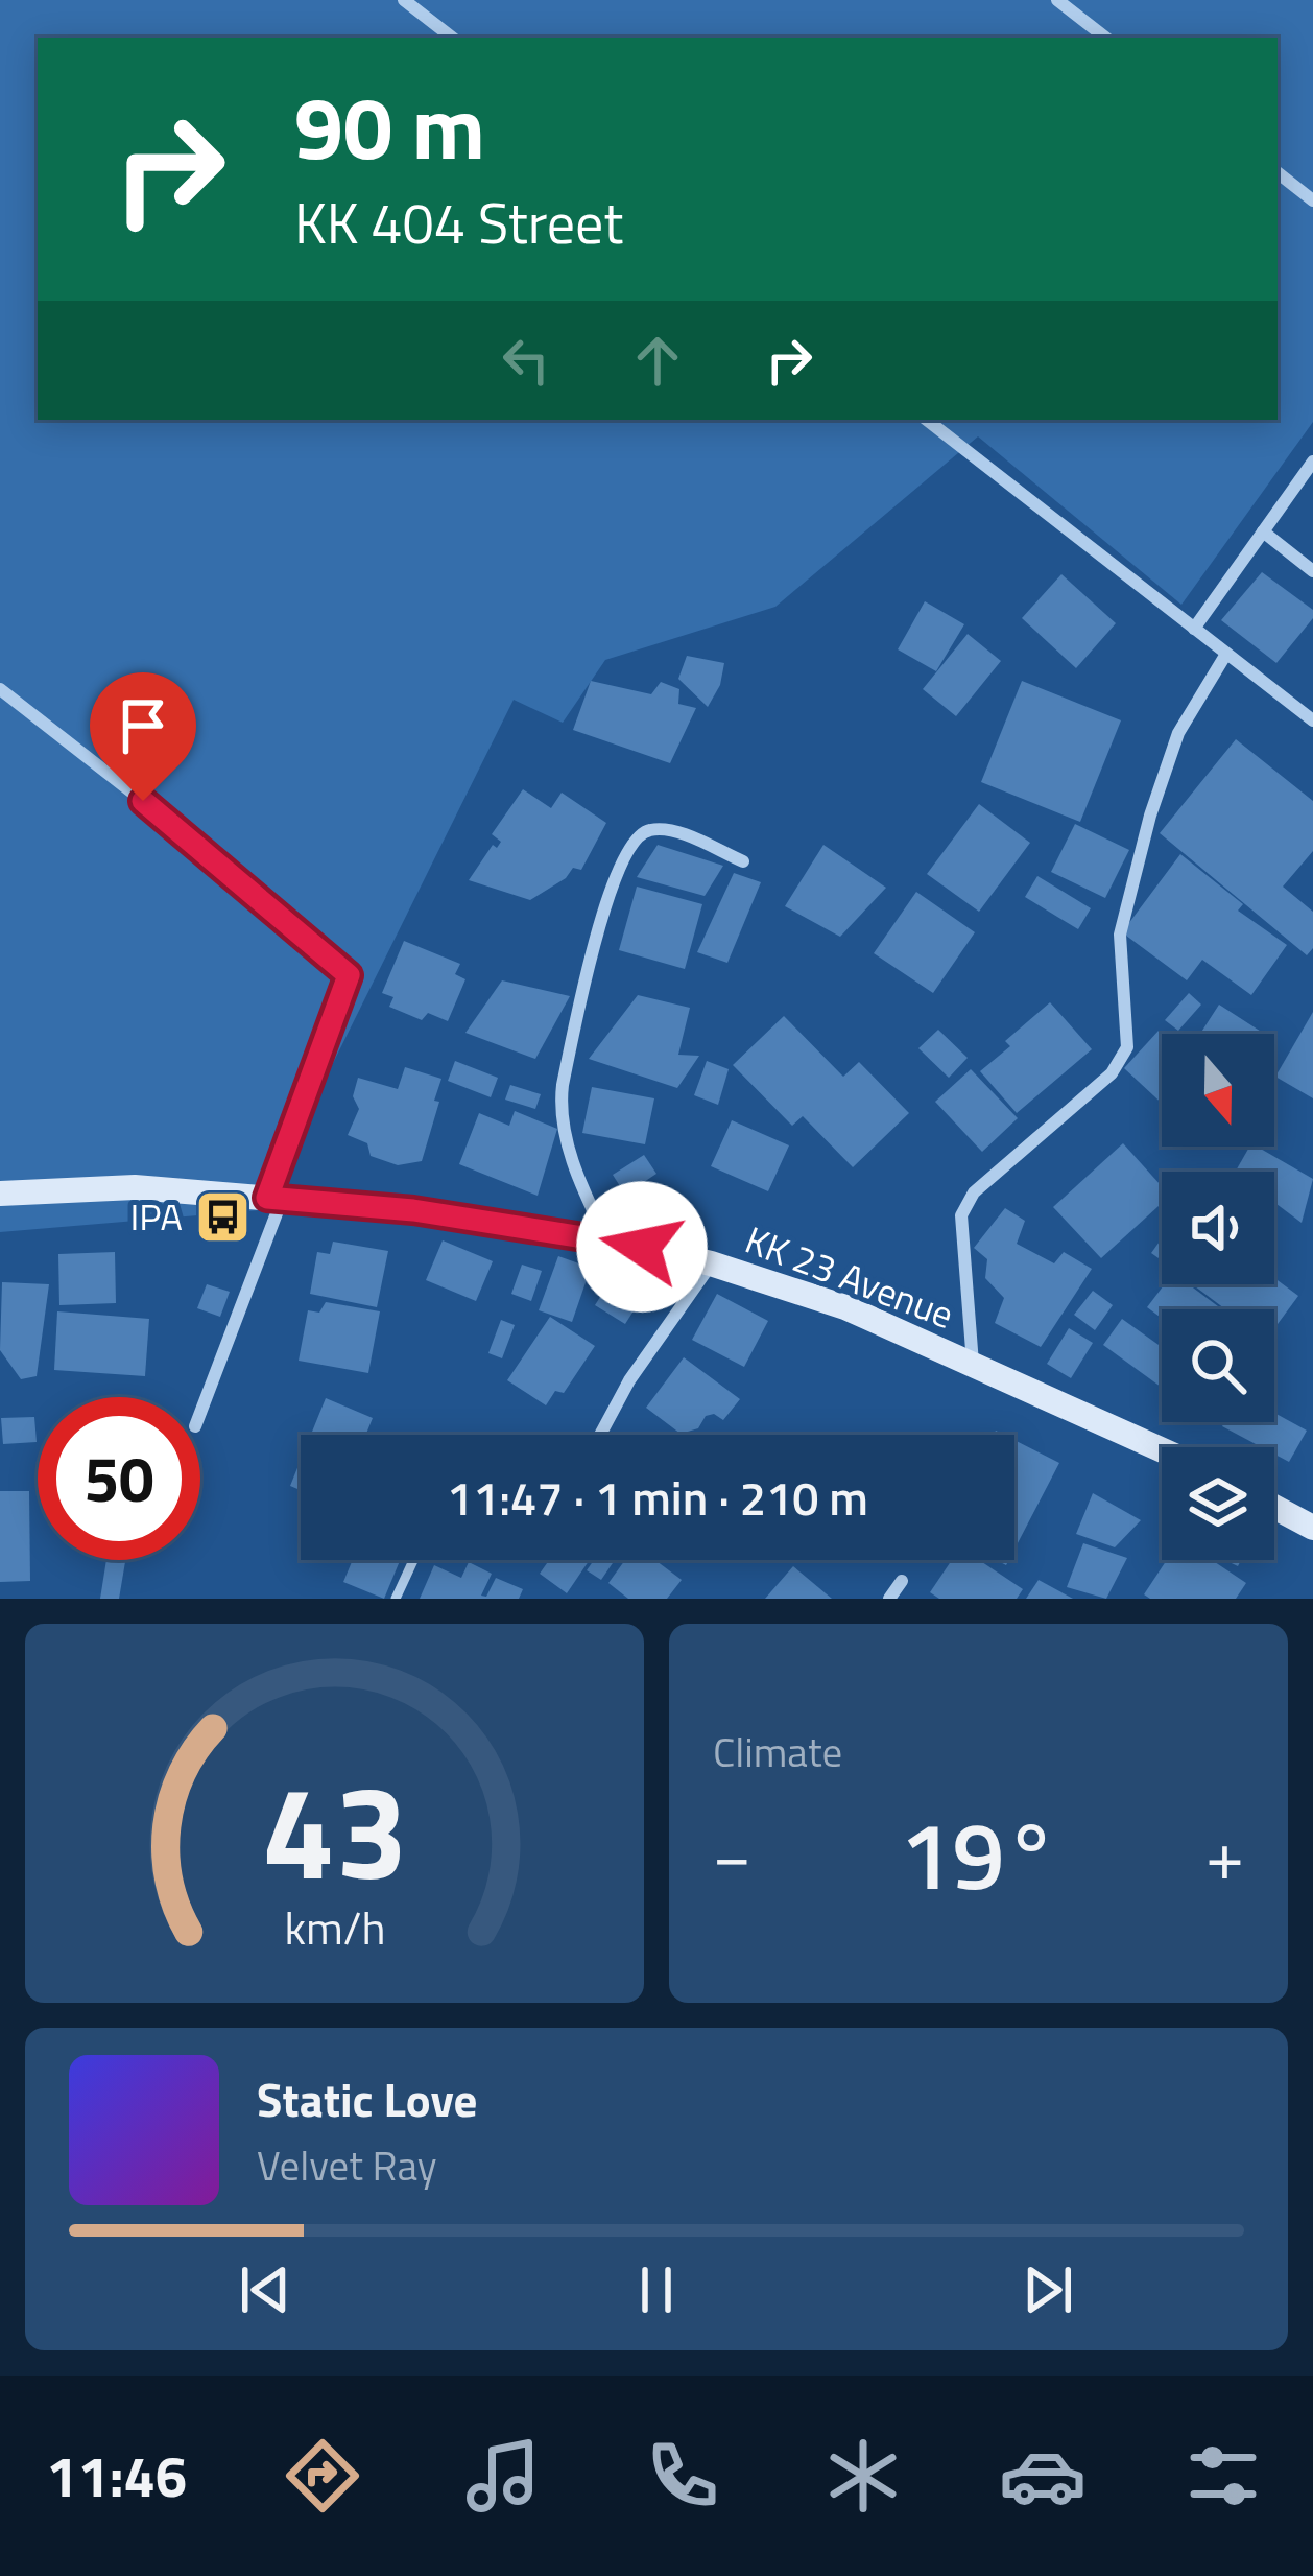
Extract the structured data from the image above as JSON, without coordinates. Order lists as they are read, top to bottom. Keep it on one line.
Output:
{"streets":{"main road":["KK 23 Avenue"]},"places":{"bus stop":["IPA"]},"north":"bottom","page":{"turn":["90 m","KK 404 Street"],"limit":"50","trip":"11:47 · 1 min · 210 m","tile":"Climate","heat":["−","19°","+"],"song":["Static Love","Velvet Ray"],"tabs":"11:46","gauge":["43","km/h"]}}
